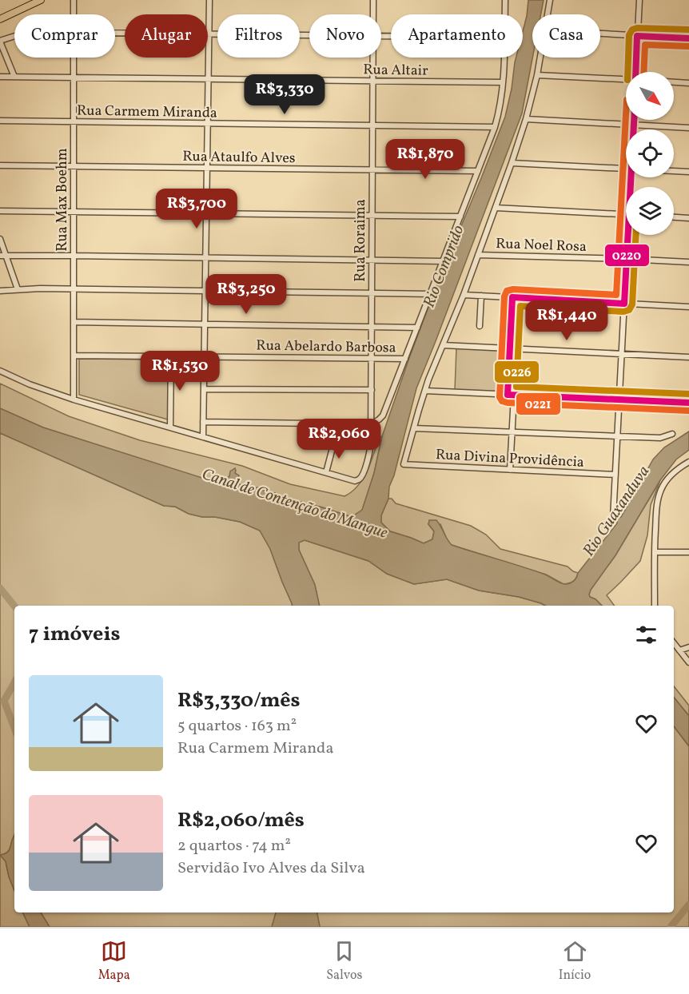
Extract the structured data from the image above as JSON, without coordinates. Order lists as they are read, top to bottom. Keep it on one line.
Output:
{"streets":{"street":["Rua Altair","Rua Carmem Miranda","Rua Ataulfo Alves","Rua Max Boehm","Rua Roraima","Rua Noel Rosa","Rua Abelardo Barbosa","Rua Divina Providência"]},"crossings":[["Rua Altair","Rua Max Boehm"],["Rua Altair","Rua Roraima"],["Rua Carmem Miranda","Rua Max Boehm"],["Rua Carmem Miranda","Rua Roraima"],["Rua Ataulfo Alves","Rua Max Boehm"],["Rua Ataulfo Alves","Rua Roraima"],["Rua Max Boehm","Rua Abelardo Barbosa"],["Rua Roraima","Rua Abelardo Barbosa"]],"water":["Rio Comprido","Canal de Contenção do Mangue","Rio Guaxanduva"],"lines":["transit line 0226","transit line 0220","transit line 0221"],"north":"bottom right","page":{"chip":["Comprar","Alugar","Filtros","Novo","Apartamento","Casa"],"price":["R$3,330","R$1,870","R$3,700","R$3,250","R$1,440","R$1,530","R$2,060"],"heading":"7 imóveis","list":[{"name":"R$3,330/mês","note":"5 quartos · 163 m² · Rua Carmem Miranda"},{"name":"R$2,060/mês","note":"2 quartos · 74 m² · Servidão Ivo Alves da Silva"}],"tabs":["Mapa","Salvos","Início"]}}
